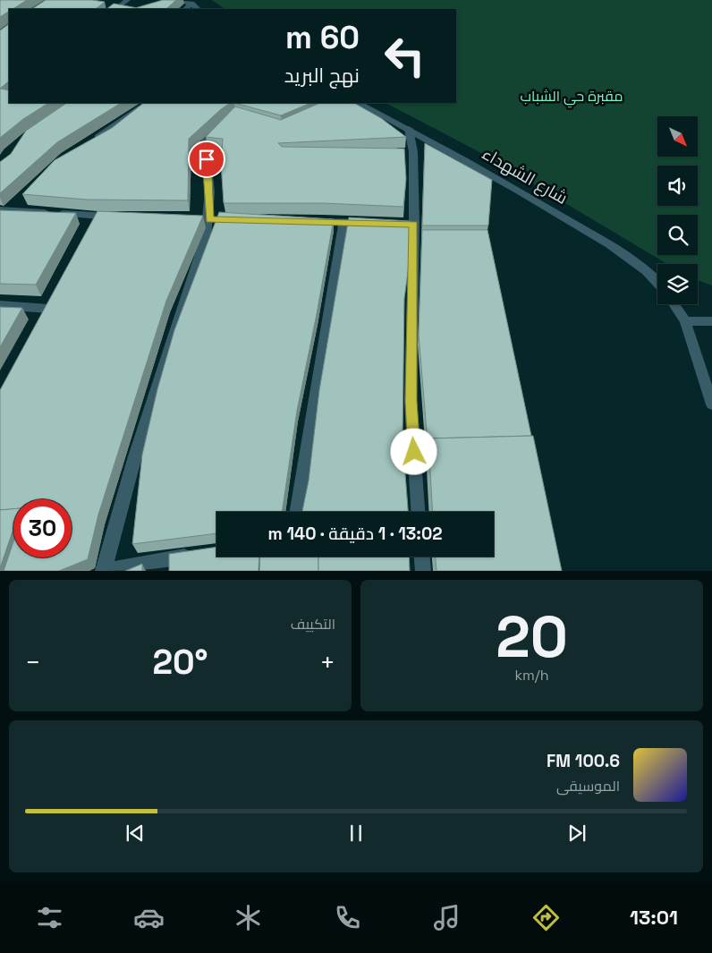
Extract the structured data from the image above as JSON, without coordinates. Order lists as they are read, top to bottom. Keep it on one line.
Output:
{"streets":{"street":["شارع الشهداء"]},"parks":["مقبرة حي الشباب"],"north":"bottom right","page":{"turn":["60 m","نهج البريد"],"limit":"30","trip":"13:02 · 1 دقيقة · 140 m","tile":[["20","km/h"],"التكييف"],"heat":["−","20°","+"],"song":["100.6 FM","الموسيقى"],"tabs":"13:01"}}
